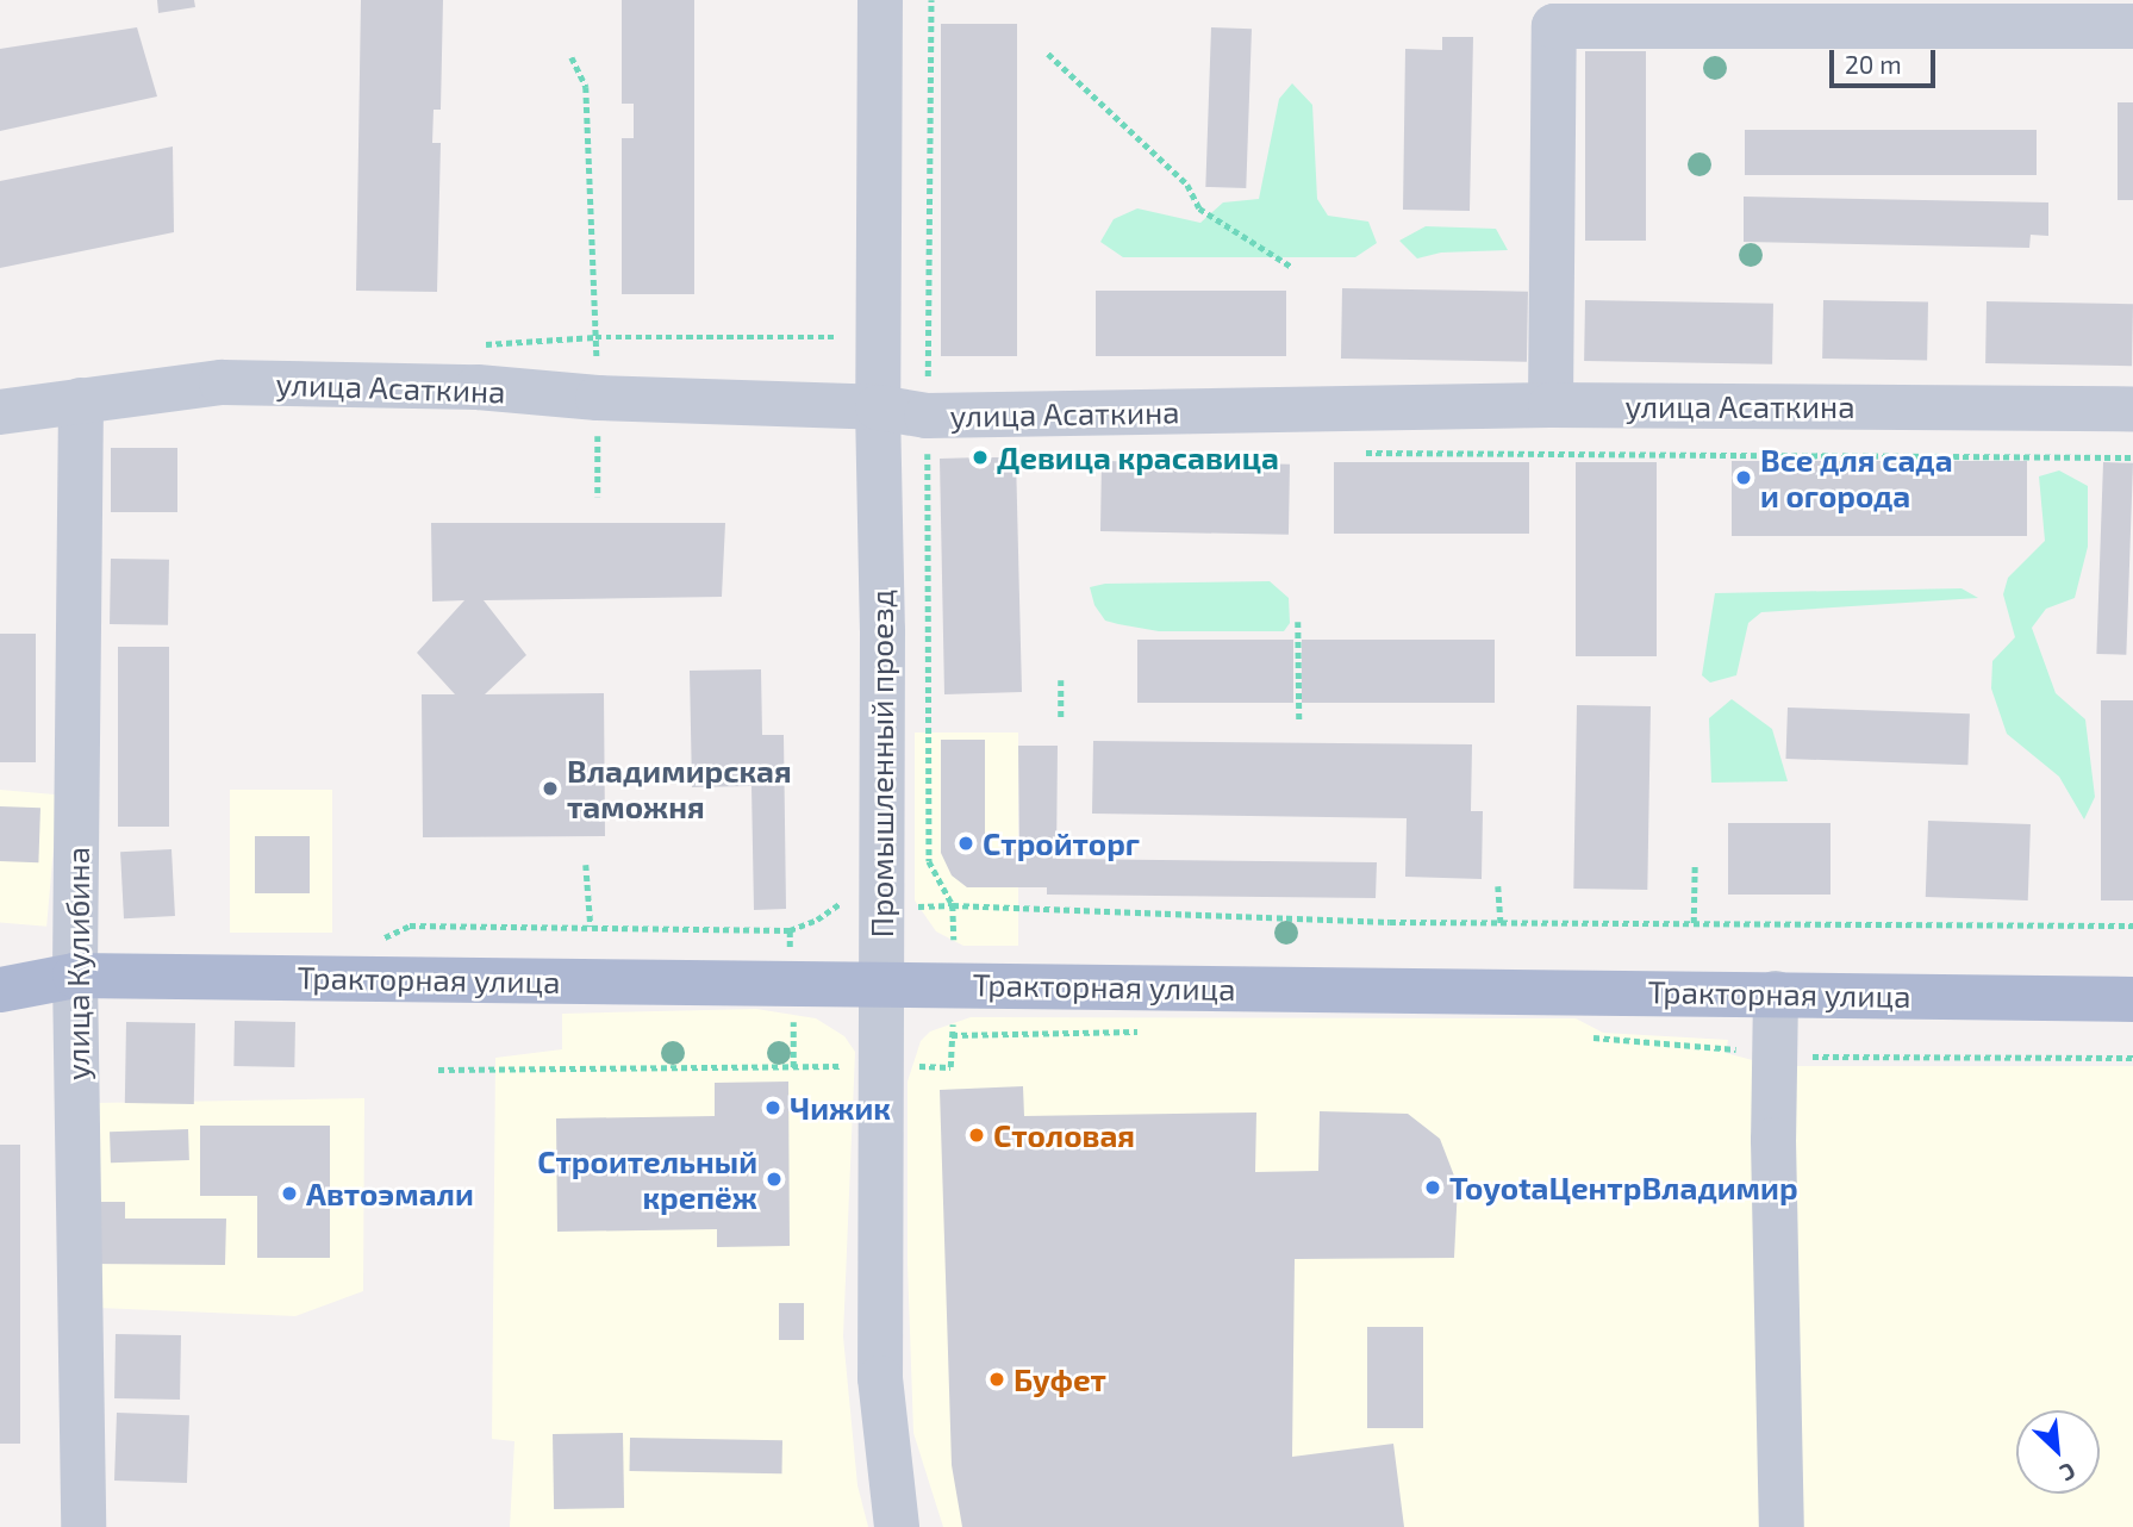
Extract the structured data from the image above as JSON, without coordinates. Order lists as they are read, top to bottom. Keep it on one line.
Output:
{"streets":{"main road":["Тракторная улица"],"street":["улица Асаткина","Промышленный проезд","улица Кулибина"]},"crossings":[["улица Асаткина","Промышленный проезд"],["улица Асаткина","улица Кулибина"],["Промышленный проезд","Тракторная улица"],["улица Кулибина","Тракторная улица"]],"places":["Девица красавица","Все для сада и огорода","Владимирская таможня","Стройторг","Чижик","Столовая","Строительный крепёж","ToyotaЦентрВладимир","Автоэмали","Буфет"],"scale_bar":"20 m","north":"bottom right"}
